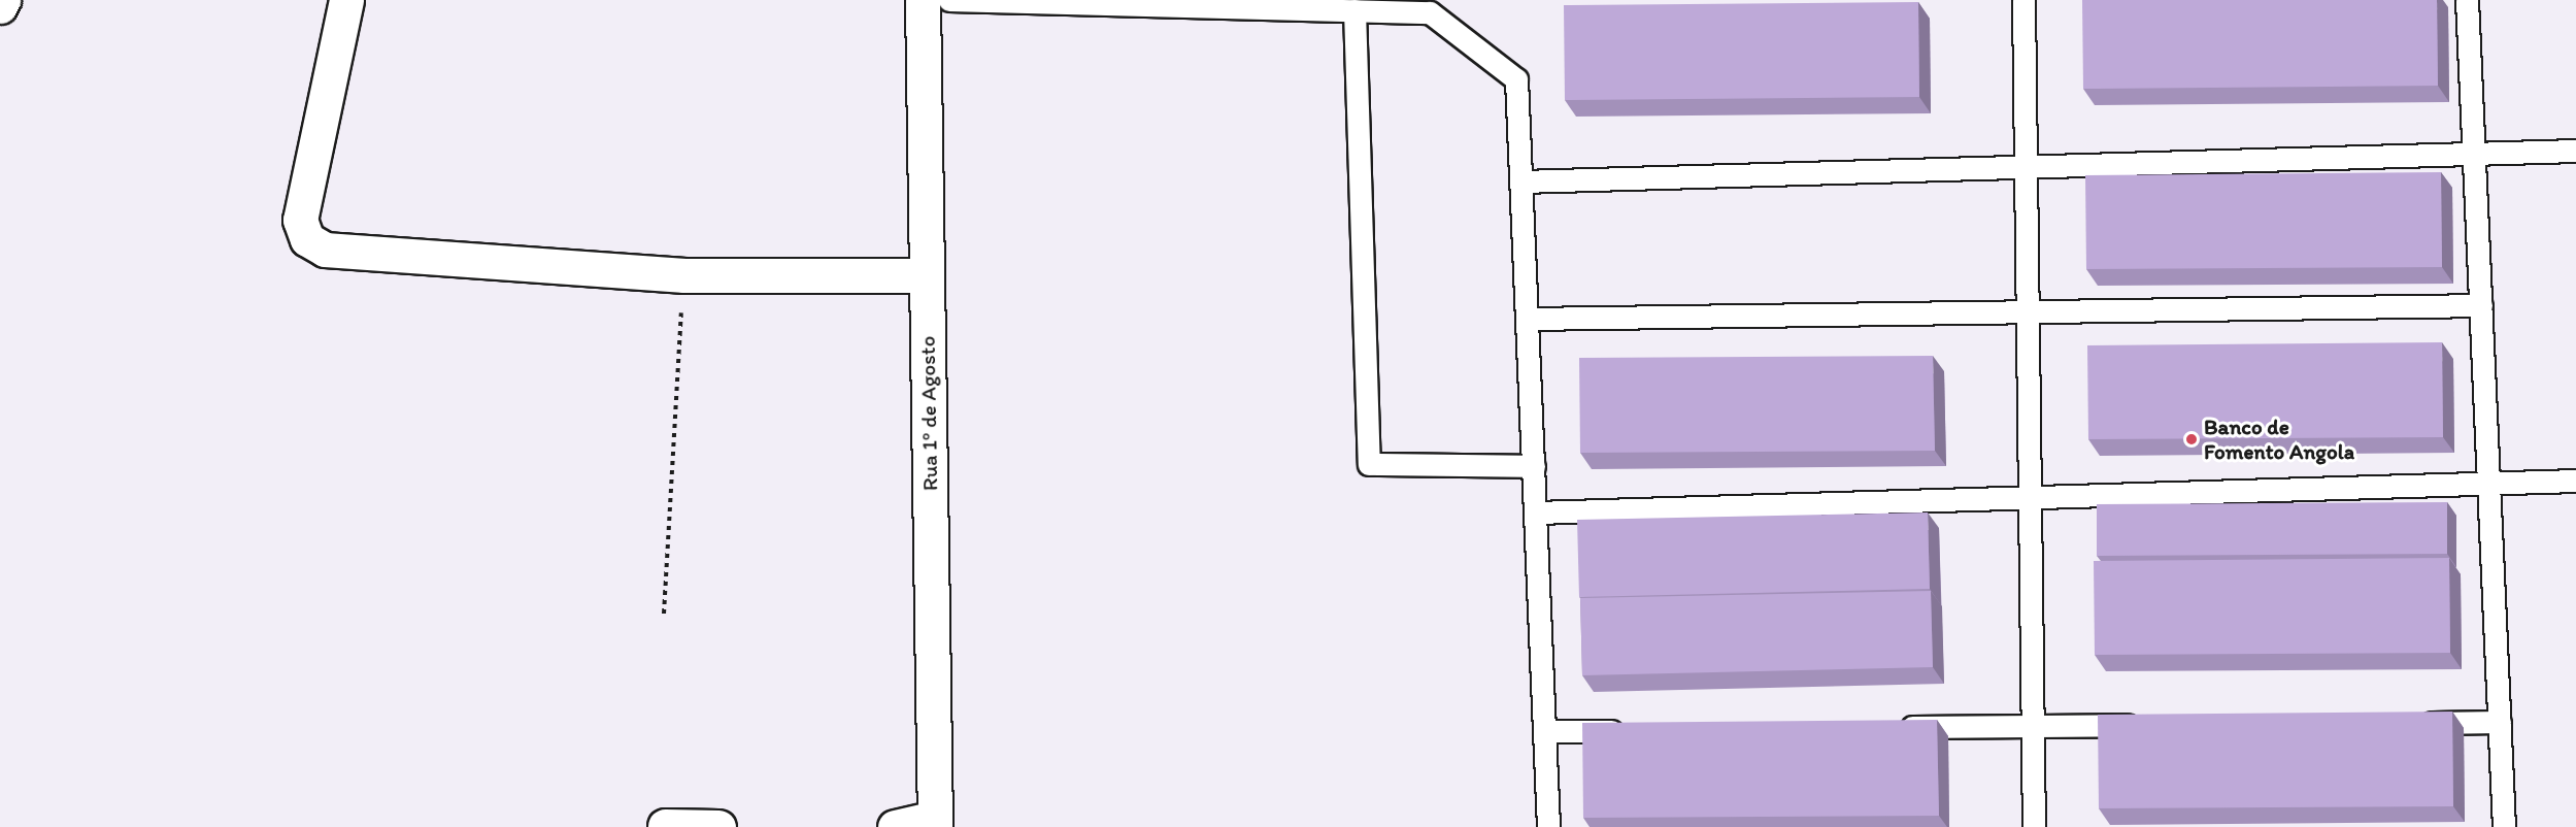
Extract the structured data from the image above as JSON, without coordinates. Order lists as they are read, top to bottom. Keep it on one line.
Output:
{"streets":{"street":["Rua 1º de Agosto"]},"places":["Banco de Fomento Angola"]}
